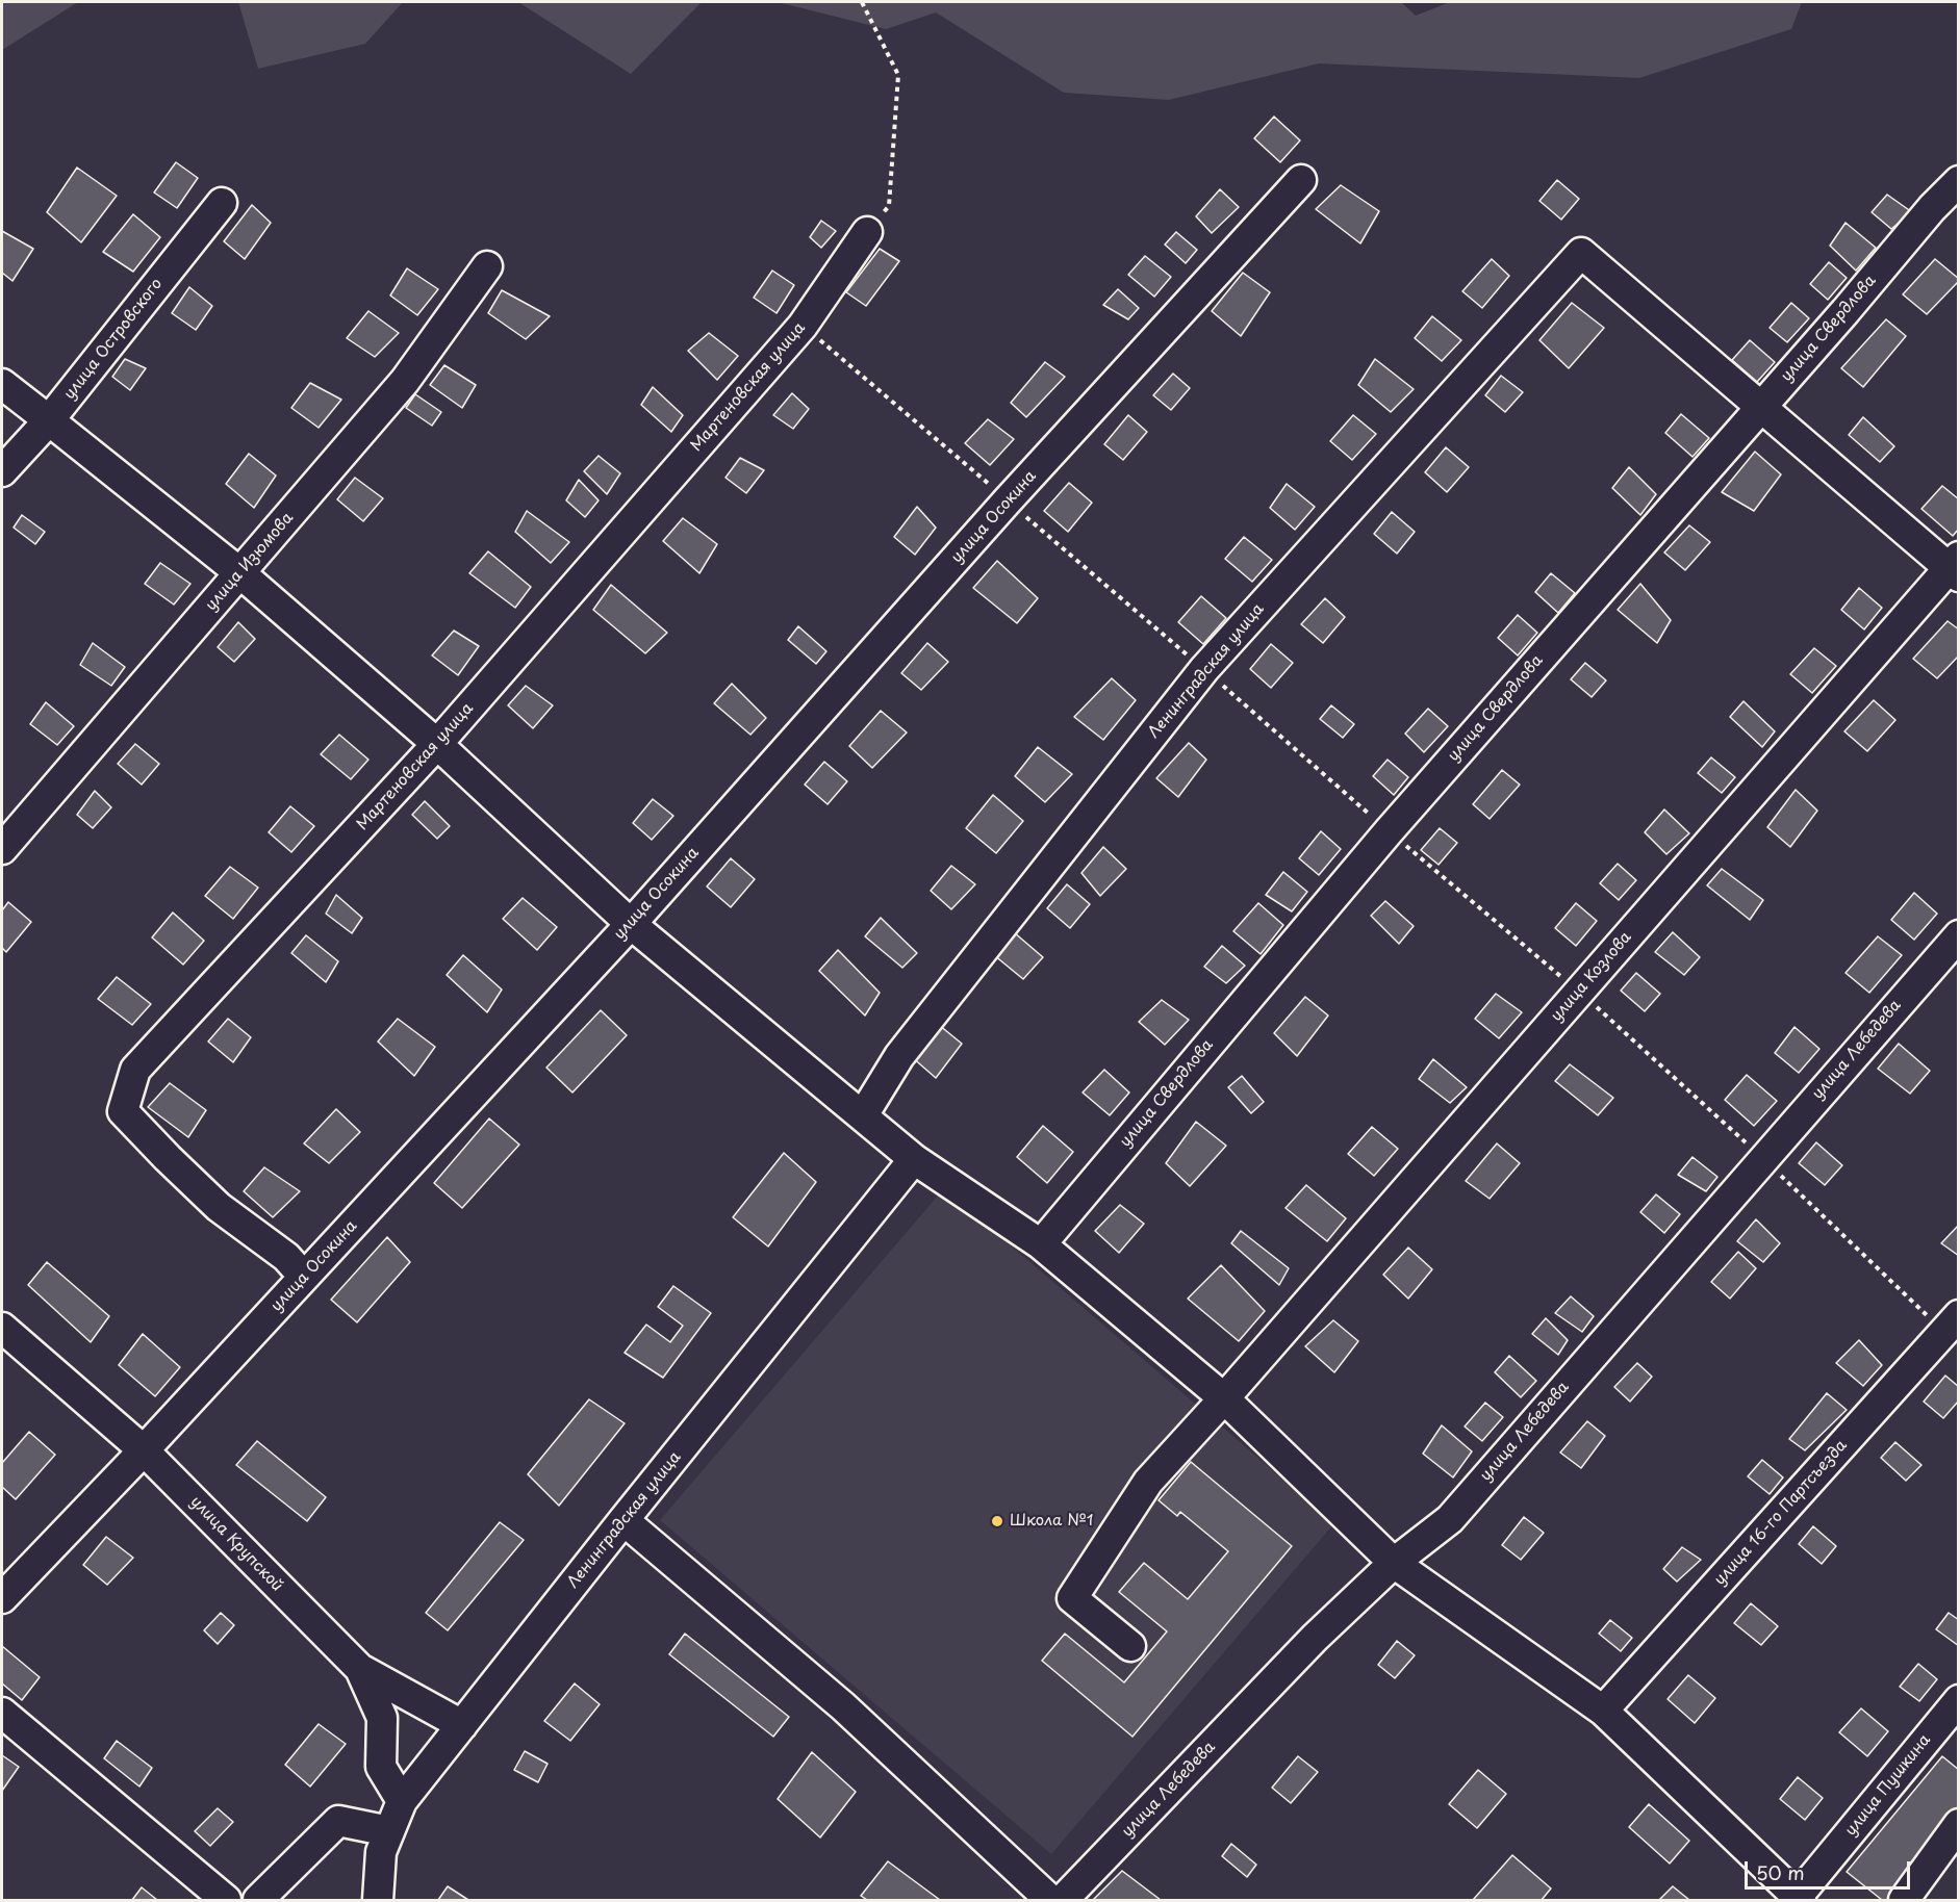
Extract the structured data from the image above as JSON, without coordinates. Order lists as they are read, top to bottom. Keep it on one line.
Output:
{"streets":{"street":["улица Свердлова","улица Островского","Мартеновская улица","улица Осокина","улица Изюмова","Ленинградская улица","улица Козлова","улица Лебедева","улица 16-го Партсъезда","улица Крупской","улица Пушкина"]},"crossings":[["улица Свердлова","Ленинградская улица"],["Мартеновская улица","улица Осокина"],["улица Осокина","улица Крупской"],["Ленинградская улица","улица Крупской"]],"places":["Школа №1"],"scale_bar":"50 m"}
